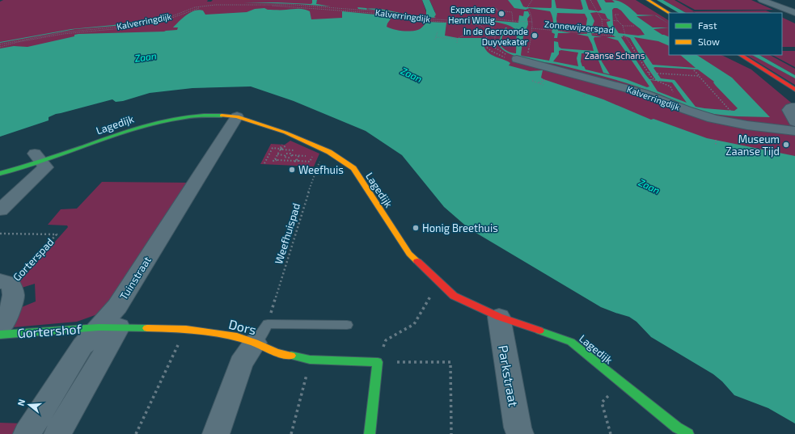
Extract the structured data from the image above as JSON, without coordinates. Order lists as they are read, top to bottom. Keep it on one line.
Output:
{"streets":{"street":["Kalverringdijk","Lagedijk","Tuinstraat","Dors","Gortershof","Parkstraat"],"path":["Zonnewijzerspad","Weefhuispad","Gorterspad"]},"crossings":[["Lagedijk","Weefhuispad"],["Lagedijk","Tuinstraat"],["Lagedijk","Parkstraat"],["Weefhuispad","Dors"],["Gorterspad","Gortershof"],["Tuinstraat","Dors"],["Tuinstraat","Gortershof"],["Dors","Gortershof"]],"water":["Zaan"],"parks":["Zaanse Schans"],"places":["Experience Henri Willig","In de Gecroonde Duyvekater","Museum Zaanse Tijd","Weefhuis","Honig Breethuis"],"legend":["Fast","Slow"],"north":"left"}
